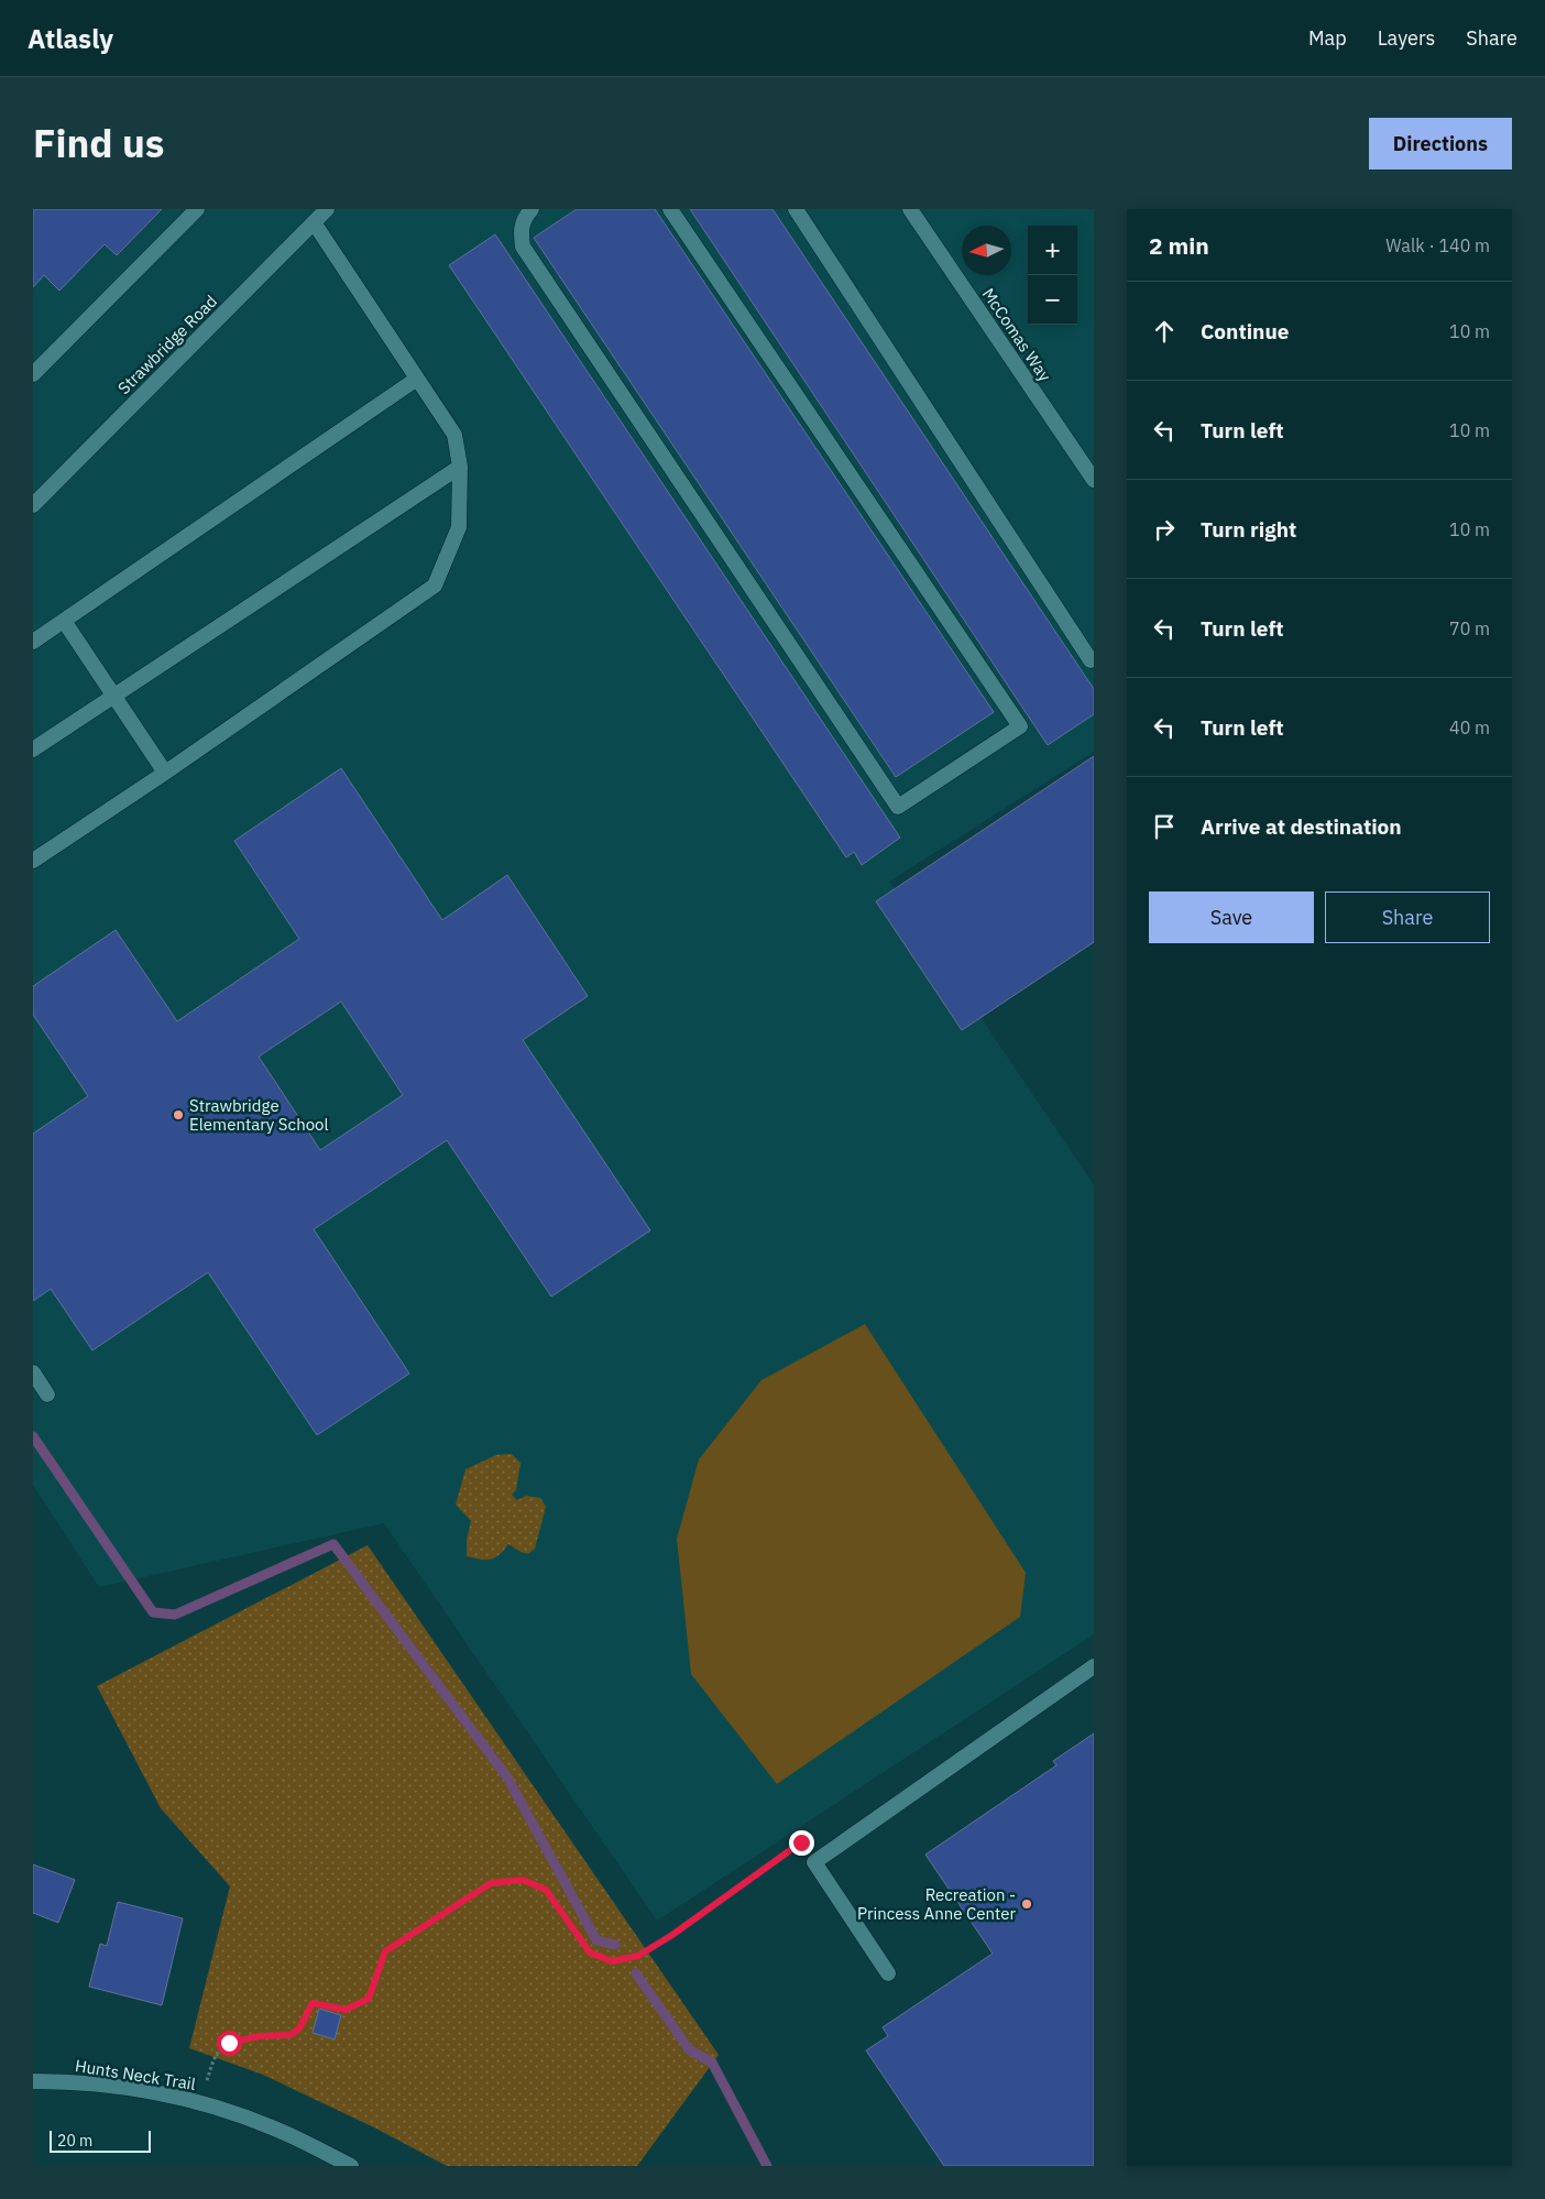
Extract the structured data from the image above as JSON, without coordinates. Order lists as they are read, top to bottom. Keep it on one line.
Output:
{"streets":{"street":["McComas Way","Strawbridge Road","Hunts Neck Trail"]},"places":["Strawbridge Elementary School","Recreation - Princess Anne Center"],"scale_bar":"20 m","north":"left","page":{"header":"Atlasly","nav":["Map","Layers","Share"],"title":"Find us","buttons":["Directions",["Save","Share"]],"heading":["2 min","Walk · 140 m"],"map_buttons":["+","−"],"list":[["Continue","10 m"],["Turn left","10 m"],["Turn right","10 m"],["Turn left","70 m"],["Turn left","40 m"],"Arrive at destination"],"scale":"20 m"}}
